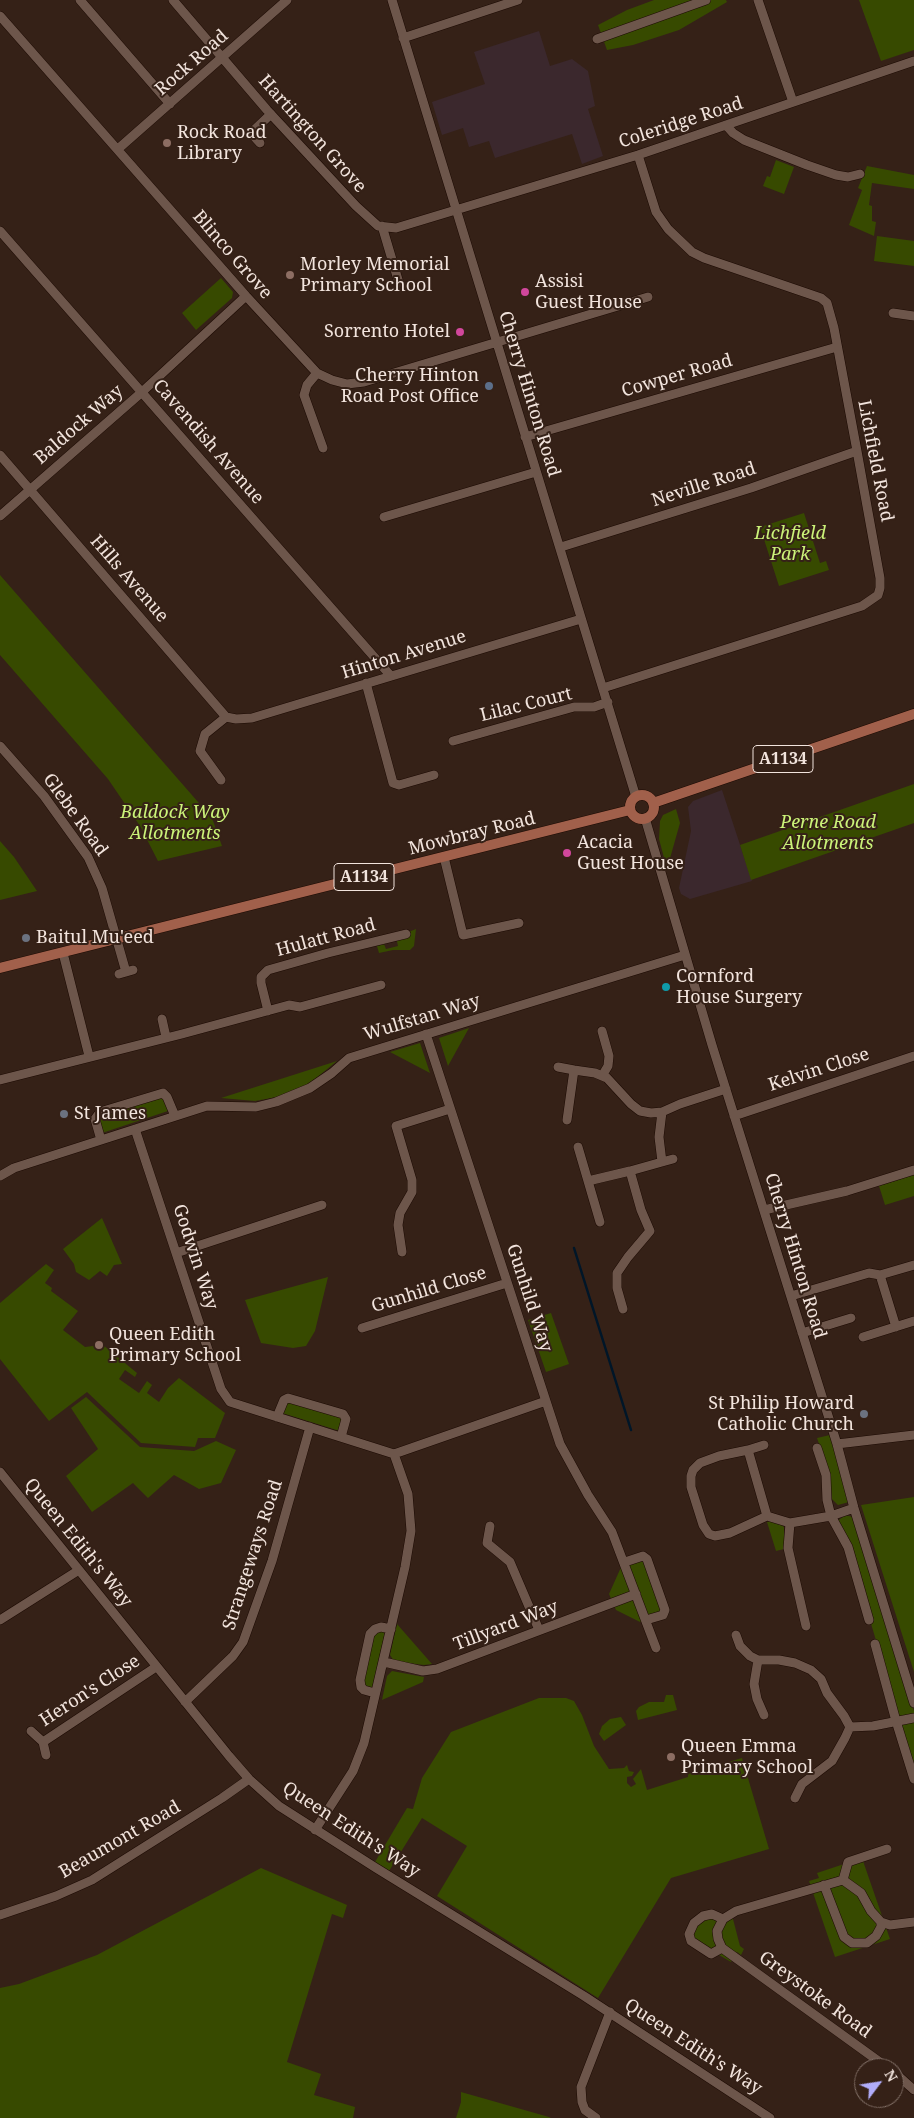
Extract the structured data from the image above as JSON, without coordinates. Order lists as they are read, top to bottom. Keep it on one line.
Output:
{"streets":{"main road":["A1134","Mowbray Road"],"street":["Rock Road","Coleridge Road","Hartington Grove","Blinco Grove","Cowper Road","Cherry Hinton Road","Baldock Way","Cavendish Avenue","Lichfield Road","Neville Road","Hills Avenue","Hinton Avenue","Lilac Court","Glebe Road","Hulatt Road","Wulfstan Way","Kelvin Close","Godwin Way","Gunhild Close","Gunhild Way","Queen Edith's Way","Strangeways Road","Tillyard Way","Heron's Close","Beaumont Road","Greystoke Road"]},"crossings":[["Rock Road","Hartington Grove"],["Rock Road","Blinco Grove"],["Coleridge Road","Cherry Hinton Road"],["Coleridge Road","Lichfield Road"],["Blinco Grove","Cherry Hinton Road"],["Blinco Grove","Baldock Way"],["Cowper Road","Cherry Hinton Road"],["Cowper Road","Lichfield Road"],["Cherry Hinton Road","Lichfield Road"],["Cherry Hinton Road","Neville Road"],["Cherry Hinton Road","Hinton Avenue"],["Cherry Hinton Road","Lilac Court"],["Cherry Hinton Road","A1134"],["Cherry Hinton Road","Mowbray Road"],["Cherry Hinton Road","Wulfstan Way"],["Cherry Hinton Road","Kelvin Close"],["Baldock Way","Cavendish Avenue"],["Baldock Way","Hills Avenue"],["Cavendish Avenue","Hinton Avenue"],["Lichfield Road","Neville Road"],["Hills Avenue","Hinton Avenue"],["A1134","Mowbray Road"],["Glebe Road","Mowbray Road"],["Wulfstan Way","Godwin Way"],["Wulfstan Way","Gunhild Way"],["Godwin Way","Strangeways Road"],["Gunhild Close","Gunhild Way"],["Gunhild Way","Tillyard Way"],["Queen Edith's Way","Strangeways Road"],["Queen Edith's Way","Heron's Close"],["Queen Edith's Way","Beaumont Road"]],"parks":["Lichfield Park","Baldock Way Allotments","Perne Road Allotments"],"places":["Rock Road Library","Morley Memorial Primary School","Assisi Guest House","Sorrento Hotel","Cherry Hinton Road Post Office","Acacia Guest House","Baitul Mu'eed","Cornford House Surgery","St James","Queen Edith Primary School","St Philip Howard Catholic Church","Queen Emma Primary School"],"north":"top right"}
